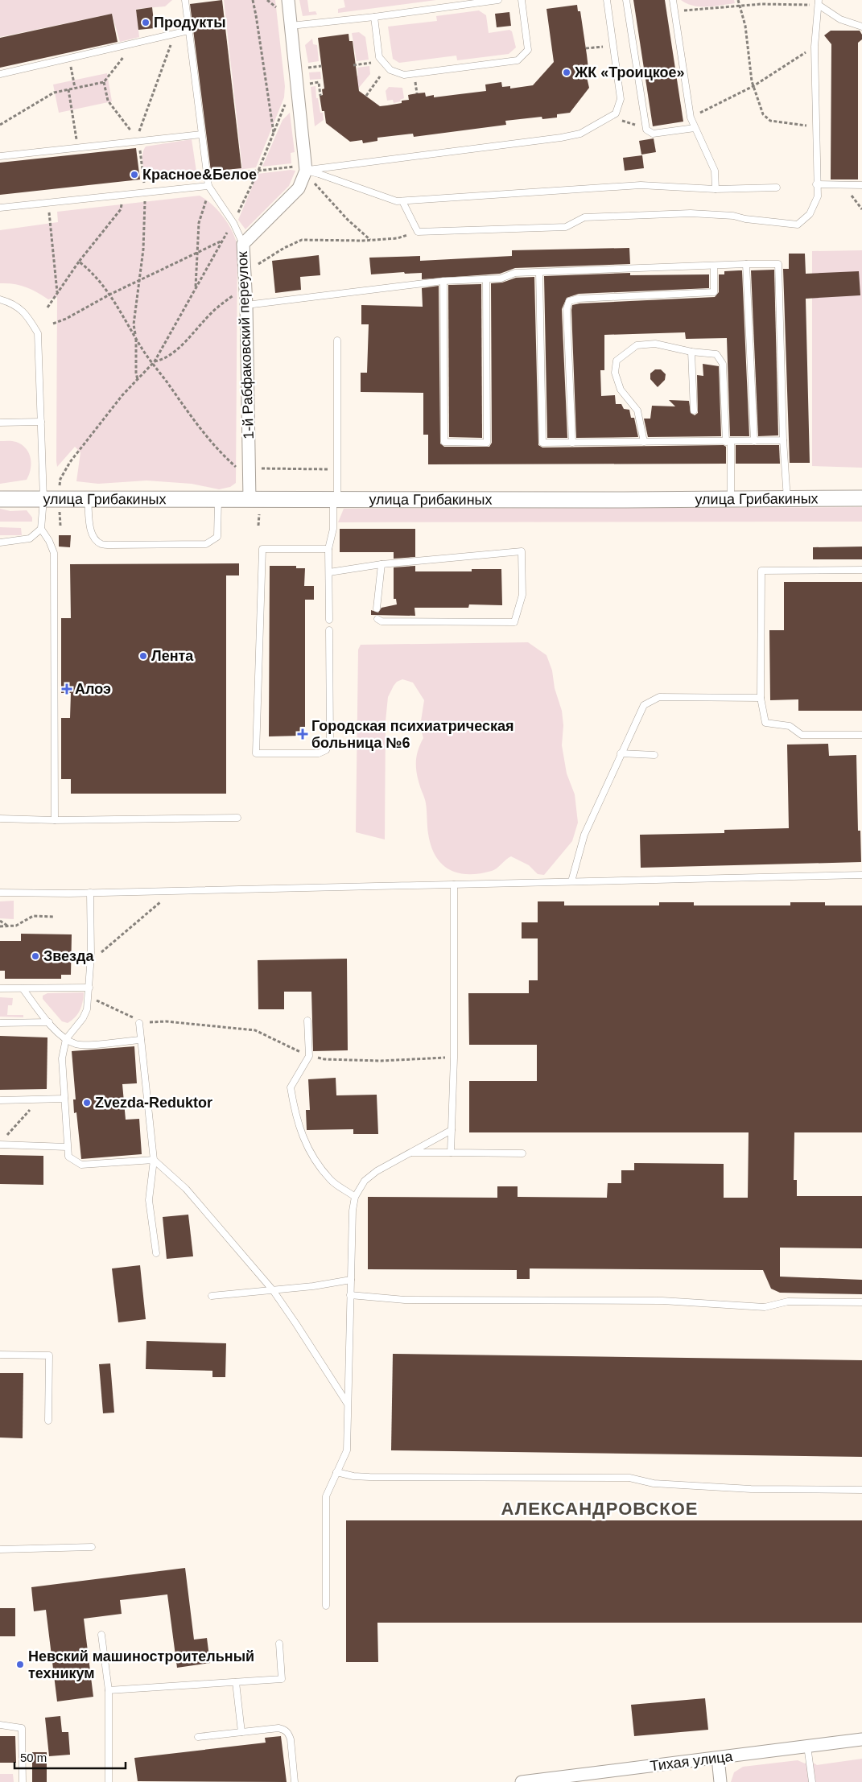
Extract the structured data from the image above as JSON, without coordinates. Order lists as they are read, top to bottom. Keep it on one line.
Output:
{"streets":{"street":["1-й Рабфаковский переулок","улица Грибакиных","Тихая улица"]},"crossings":[["1-й Рабфаковский переулок","улица Грибакиных"]],"districts":["АЛЕКСАНДРОВСКОЕ"],"places":{"other":["Продукты","ЖК «Троицкое»","Красное&Белое","Лента","Звезда","Zvezda-Reduktor","Невский машиностроительный техникум"],"health":["Алоэ","Городская психиатрическая больница №6"]},"scale_bar":"50 m"}
